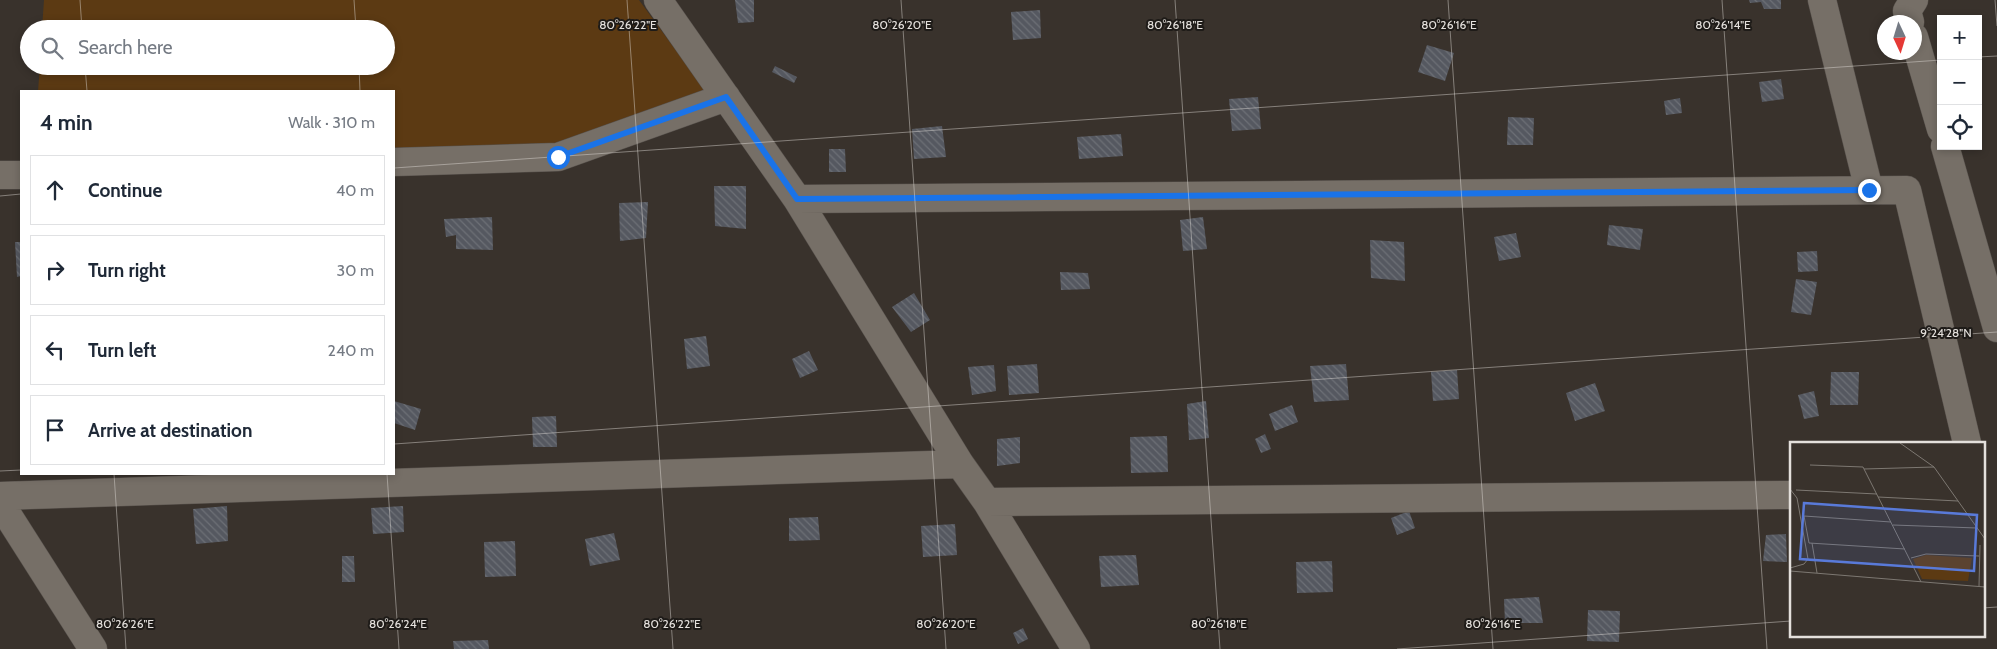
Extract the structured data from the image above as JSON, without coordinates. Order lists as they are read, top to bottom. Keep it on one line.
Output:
{"north":"bottom","page":{"map_buttons":["+","−"],"search":"Search here","heading":["4 min","Walk · 310 m"],"list":[["Continue","40 m"],["Turn right","30 m"],["Turn left","240 m"],"Arrive at destination"]},"coordinates":["80°26'22\"E","80°26'20\"E","80°26'18\"E","80°26'16\"E","80°26'14\"E","9°24'28\"N","80°26'26\"E","80°26'24\"E"]}
